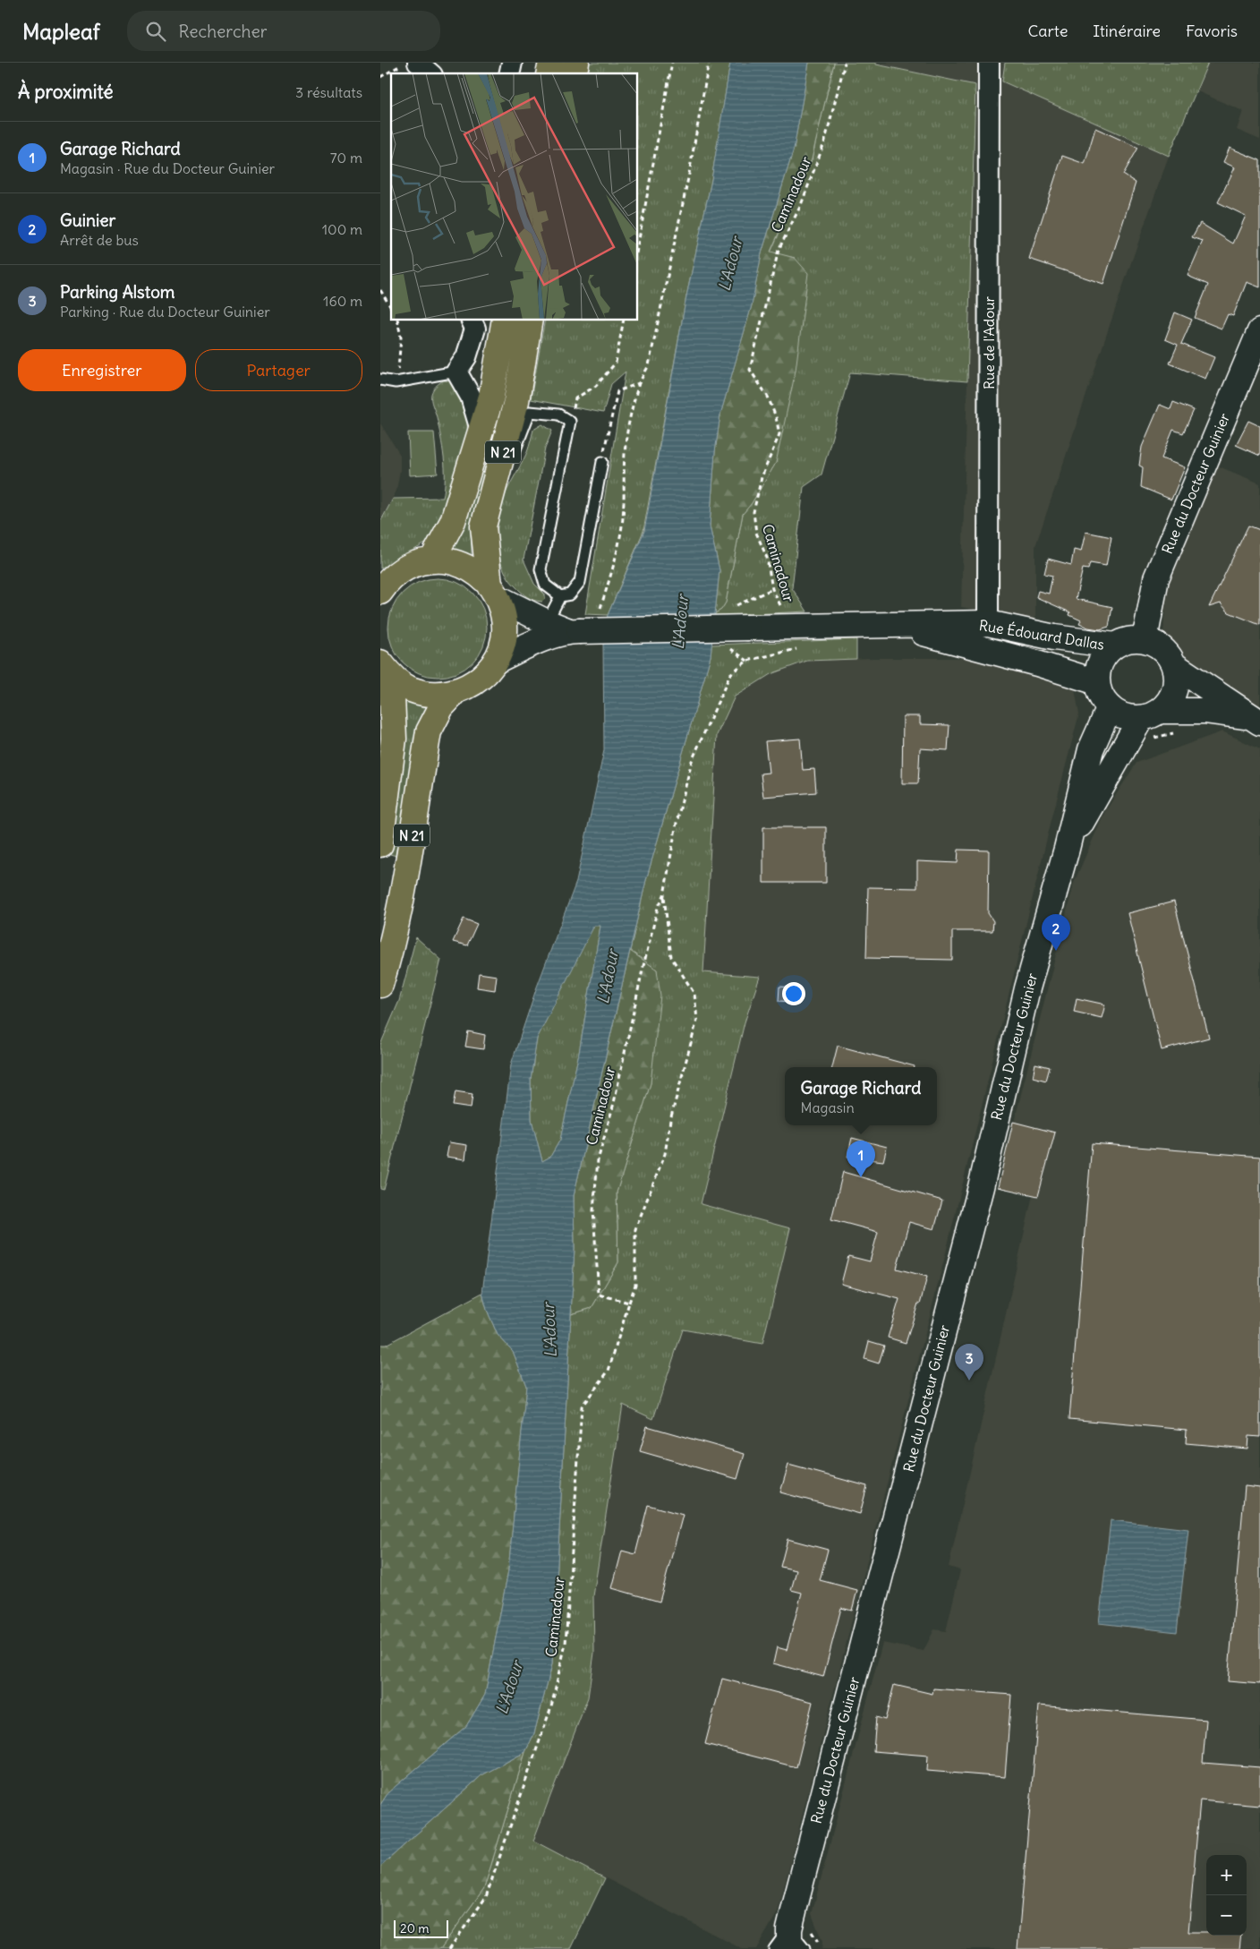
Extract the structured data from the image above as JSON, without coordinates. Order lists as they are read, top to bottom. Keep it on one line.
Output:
{"streets":{"main road":["N 21","Rue du Docteur Guinier","Rue Édouard Dallas"],"street":["Rue de l'Adour"],"path":["Caminadour"]},"crossings":[["Caminadour","Rue Édouard Dallas"],["Rue de l'Adour","Rue Édouard Dallas"],["Rue du Docteur Guinier","Rue Édouard Dallas"]],"water":["L'Adour"],"scale_bar":"20 m","page":{"header":"Mapleaf","search":"Rechercher","nav":["Carte","Itinéraire","Favoris"],"heading":["À proximité","3 résultats"],"list":[{"mark":"1","name":"Garage Richard","note":"Magasin · Rue du Docteur Guinier","value":"70 m"},{"mark":"2","name":"Guinier","note":"Arrêt de bus","value":"100 m"},{"mark":"3","name":"Parking Alstom","note":"Parking · Rue du Docteur Guinier","value":"160 m"}],"buttons":["Enregistrer","Partager"],"pins":["2","1","3"],"popup":["Garage Richard","Magasin"],"map_buttons":["+","−"],"scale":"20 m"}}
